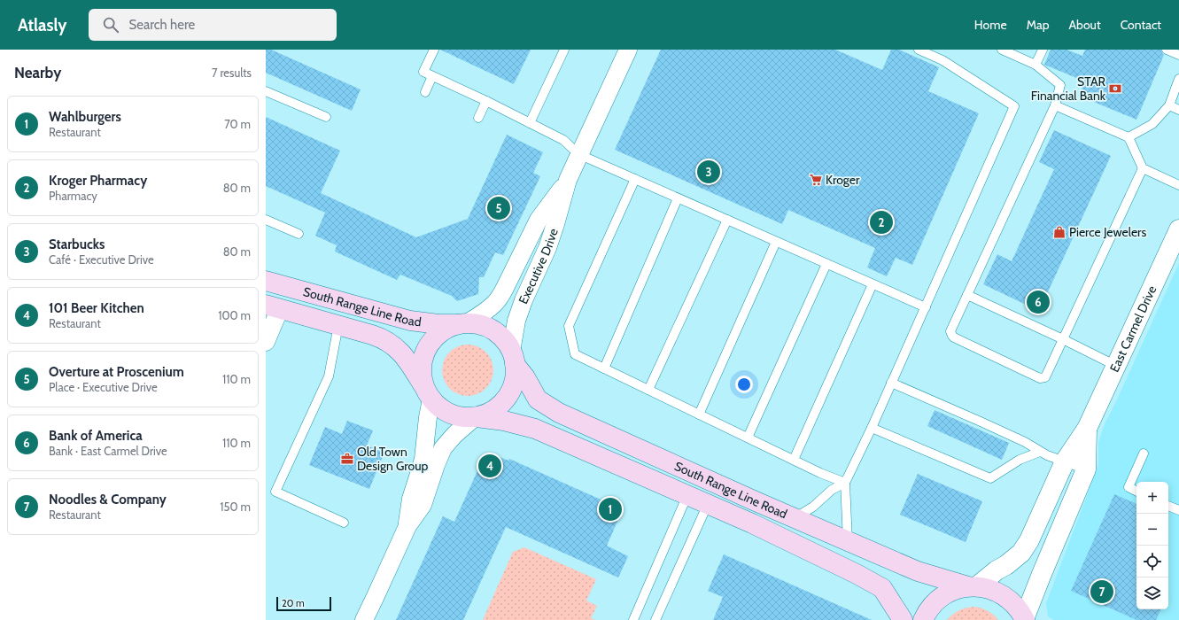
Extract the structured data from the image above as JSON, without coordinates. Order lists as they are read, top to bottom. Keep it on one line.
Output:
{"streets":{"main road":["South Range Line Road"],"street":["Executive Drive","East Carmel Drive"]},"crossings":[["Executive Drive","South Range Line Road"],["South Range Line Road","East Carmel Drive"]],"places":{"bank":["STAR Financial Bank"],"supermarket":["Kroger"],"shop":["Pierce Jewelers"],"office":["Old Town Design Group"]},"scale_bar":"20 m","page":{"header":"Atlasly","search":"Search here","nav":["Home","Map","About","Contact"],"heading":["Nearby","7 results"],"list":[{"mark":"1","name":"Wahlburgers","note":"Restaurant","value":"70 m"},{"mark":"2","name":"Kroger Pharmacy","note":"Pharmacy","value":"80 m"},{"mark":"3","name":"Starbucks","note":"Café · Executive Drive","value":"80 m"},{"mark":"4","name":"101 Beer Kitchen","note":"Restaurant","value":"100 m"},{"mark":"5","name":"Overture at Proscenium","note":"Place · Executive Drive","value":"110 m"},{"mark":"6","name":"Bank of America","note":"Bank · East Carmel Drive","value":"110 m"},{"mark":"7","name":"Noodles & Company","note":"Restaurant","value":"150 m"}],"pins":["3","5","2","6","4","1","7"],"map_buttons":["+","−"],"scale":"20 m"}}
